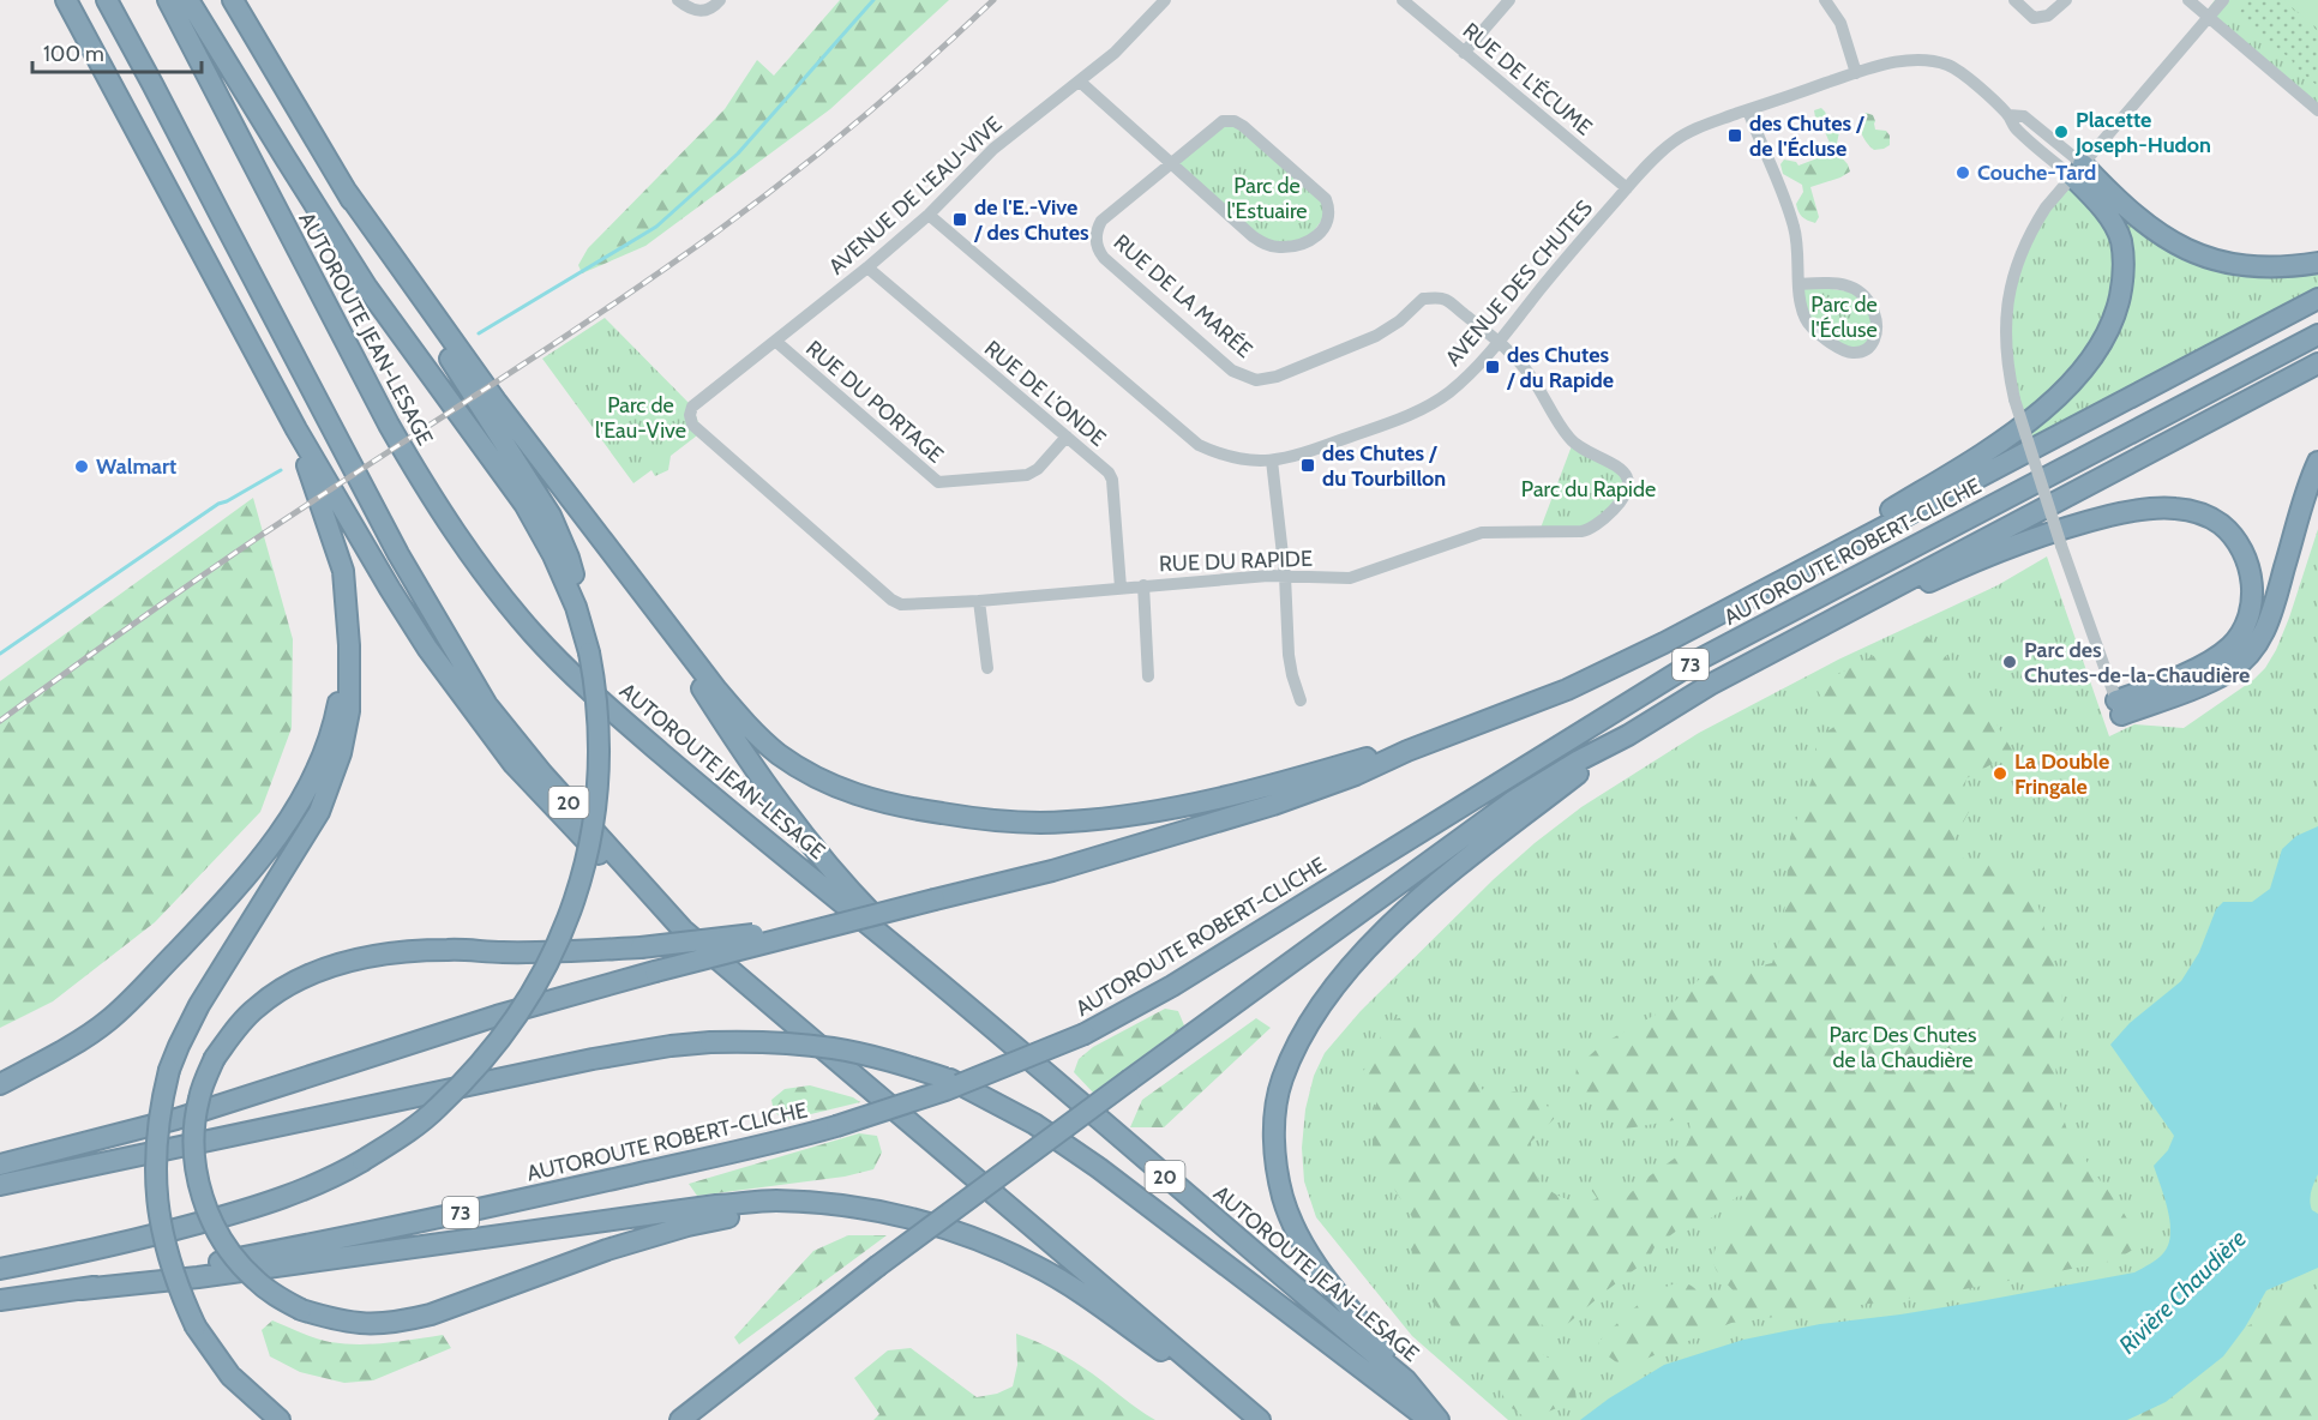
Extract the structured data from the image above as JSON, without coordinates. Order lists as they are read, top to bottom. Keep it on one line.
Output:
{"streets":{"highway":["AUTOROUTE JEAN-LESAGE","AUTOROUTE ROBERT-CLICHE","73","20"],"street":["RUE DE L'ÉCUME","AVENUE DE L'EAU-VIVE","AVENUE DES CHUTES","RUE DE LA MARÉE","RUE DE L'ONDE","RUE DU PORTAGE","RUE DU RAPIDE"]},"crossings":[["RUE DE L'ÉCUME","AVENUE DES CHUTES"],["AVENUE DE L'EAU-VIVE","AVENUE DES CHUTES"],["AVENUE DE L'EAU-VIVE","RUE DE L'ONDE"],["AVENUE DE L'EAU-VIVE","RUE DU PORTAGE"],["AVENUE DE L'EAU-VIVE","RUE DU RAPIDE"],["AVENUE DES CHUTES","RUE DE LA MARÉE"],["AVENUE DES CHUTES","RUE DU RAPIDE"],["RUE DE LA MARÉE","RUE DU RAPIDE"],["RUE DE L'ONDE","RUE DU PORTAGE"],["RUE DE L'ONDE","RUE DU RAPIDE"]],"water":["Rivière Chaudière"],"parks":["Parc de l'Estuaire","Parc de l'Écluse","Parc de l'Eau-Vive","Parc du Rapide","Parc Des Chutes de la Chaudière"],"places":{"other":["Placette Joseph-Hudon","Couche-Tard","Walmart","Parc des Chutes-de-la-Chaudière","La Double Fringale"],"transit":["des Chutes / de l'Écluse","de l'E.-Vive / des Chutes","des Chutes / du Rapide","des Chutes / du Tourbillon"]},"scale_bar":"100 m"}
